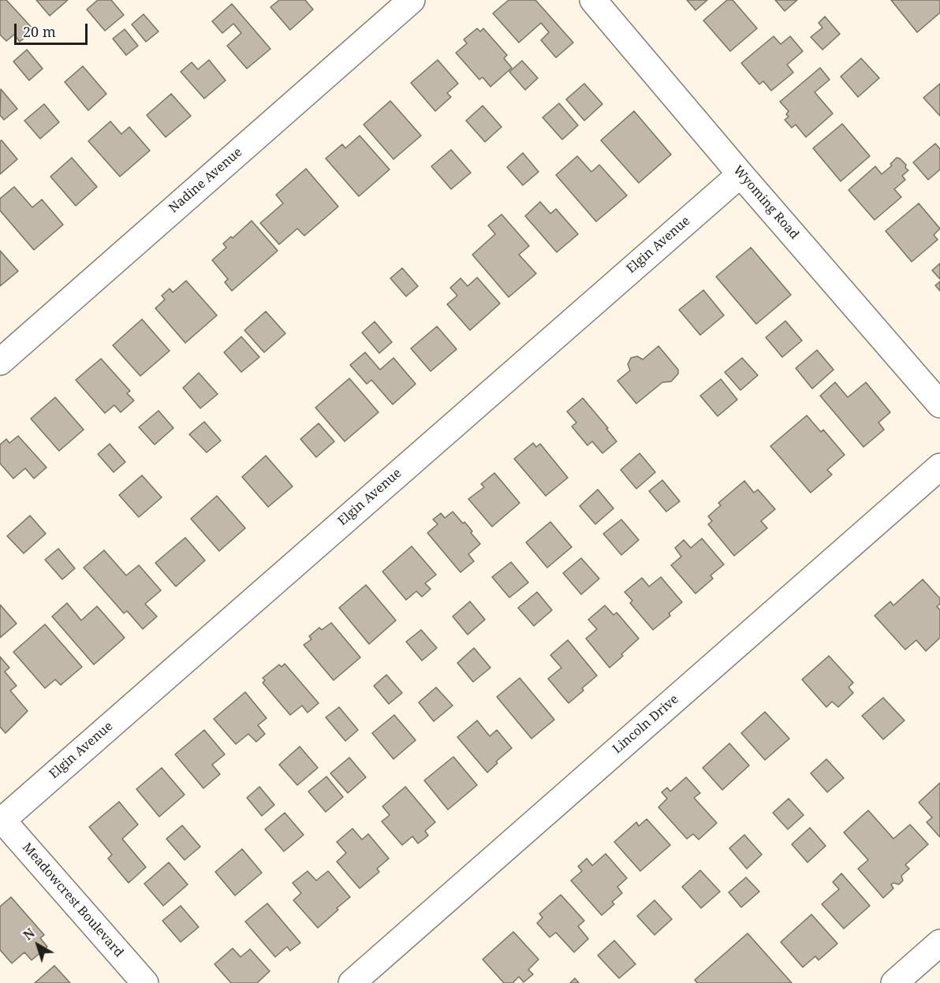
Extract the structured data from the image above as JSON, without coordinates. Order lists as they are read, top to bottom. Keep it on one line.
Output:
{"streets":{"street":["Nadine Avenue","Wyoming Road","Elgin Avenue","Lincoln Drive","Meadowcrest Boulevard"]},"crossings":[["Wyoming Road","Elgin Avenue"],["Elgin Avenue","Meadowcrest Boulevard"]],"scale_bar":"20 m","north":"top left"}
